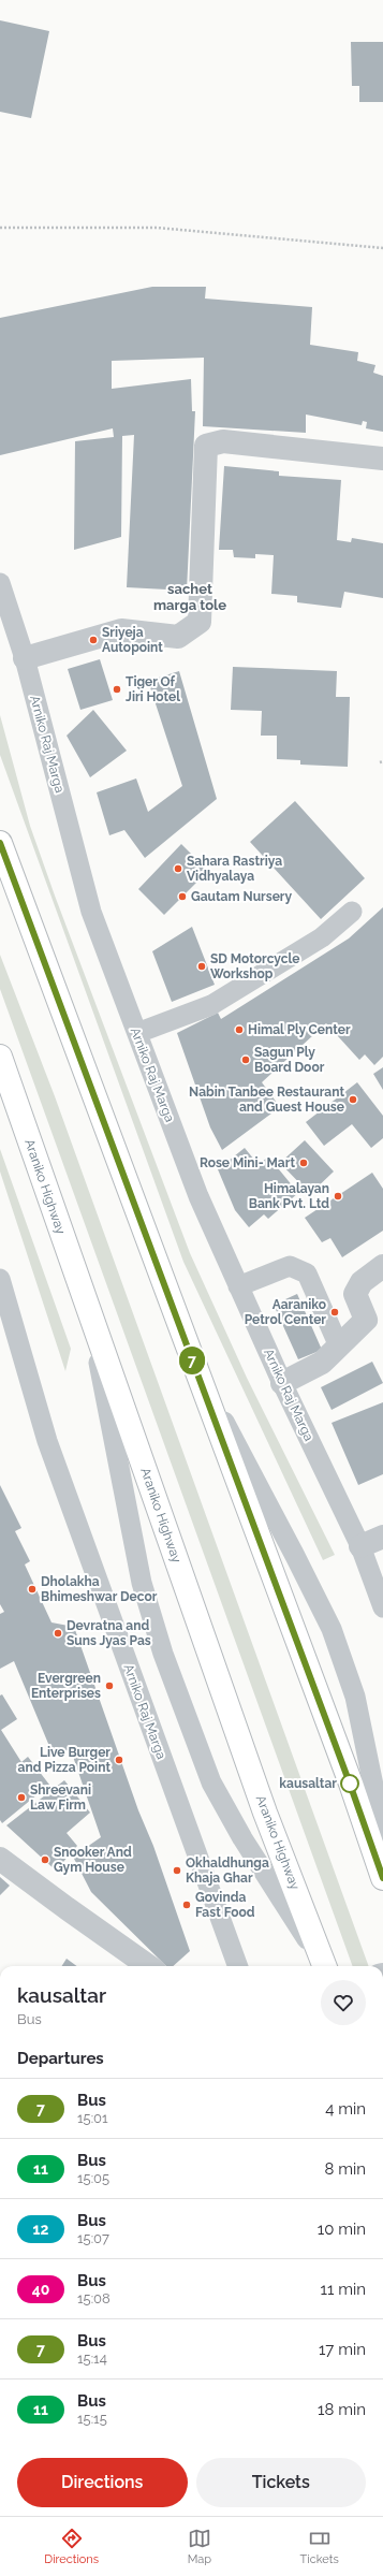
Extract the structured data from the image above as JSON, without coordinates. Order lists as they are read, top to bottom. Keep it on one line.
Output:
{"streets":{"main road":["Araniko Highway"],"lane":["Arniko Raj Marga"]},"districts":["sachet marga tole"],"places":["Sriyeja Autopoint","Tiger Of Jiri Hotel","Sahara Rastriya Vidhyalaya","Gautam Nursery","SD Motorcycle Workshop","Himal Ply Center","Sagun Ply Board Door","Nabin Tanbee Restaurant and Guest House","Rose Mini- Mart","Himalayan Bank Pvt. Ltd","Aaraniko Petrol Center","Dholakha Bhimeshwar Decor","Devratna and Suns Jyas Pas","Evergreen Enterprises","Live Burger and Pizza Point","kausaltar","Shreevani Law Firm","Snooker And Gym House","Okhaldhunga Khaja Ghar","Govinda Fast Food"],"lines":["bus line 7"],"page":{"on_map":"7","heading":[["kausaltar","Bus"],"Departures"],"list":[{"mark":"7","name":"Bus","note":"15:01","value":"4 min"},{"mark":"11","name":"Bus","note":"15:05","value":"8 min"},{"mark":"12","name":"Bus","note":"15:07","value":"10 min"},{"mark":"40","name":"Bus","note":"15:08","value":"11 min"},{"mark":"7","name":"Bus","note":"15:14","value":"17 min"},{"mark":"11","name":"Bus","note":"15:15","value":"18 min"}],"buttons":["Directions","Tickets"],"tabs":["Directions","Map","Tickets"]}}
